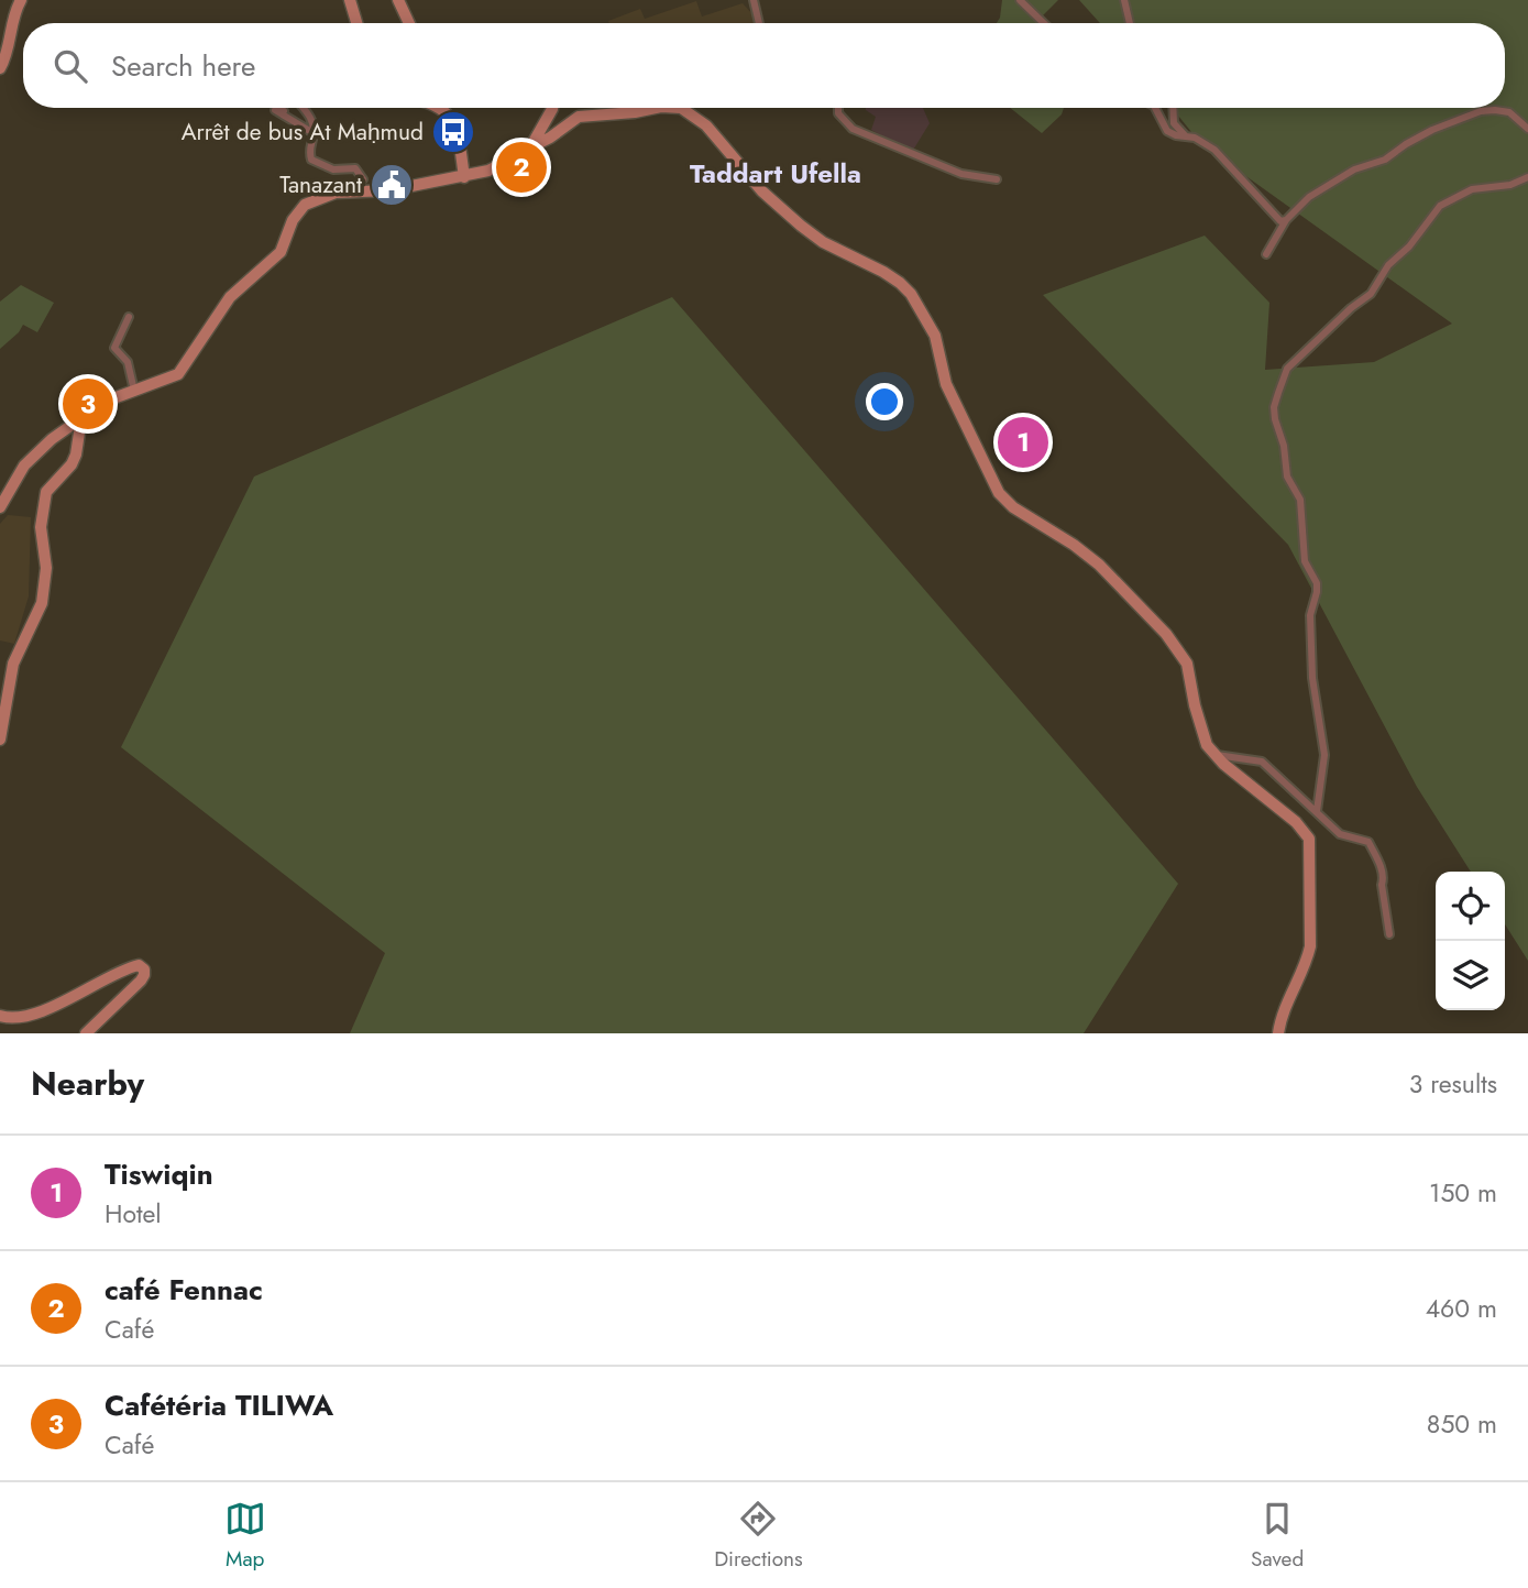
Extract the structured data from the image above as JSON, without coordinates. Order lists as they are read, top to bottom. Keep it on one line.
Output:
{"districts":["Taddart Ufella"],"places":{"bus stop":["Arrêt de bus At Maḥmud"],"public building":["Tanazant"]},"page":{"search":"Search here","pins":["2","3","1"],"heading":["Nearby","3 results"],"list":[{"mark":"1","name":"Tiswiqin","note":"Hotel","value":"150 m"},{"mark":"2","name":"café Fennac","note":"Café","value":"460 m"},{"mark":"3","name":"Cafétéria TILIWA","note":"Café","value":"850 m"}],"nav":["Map","Directions","Saved"]}}
